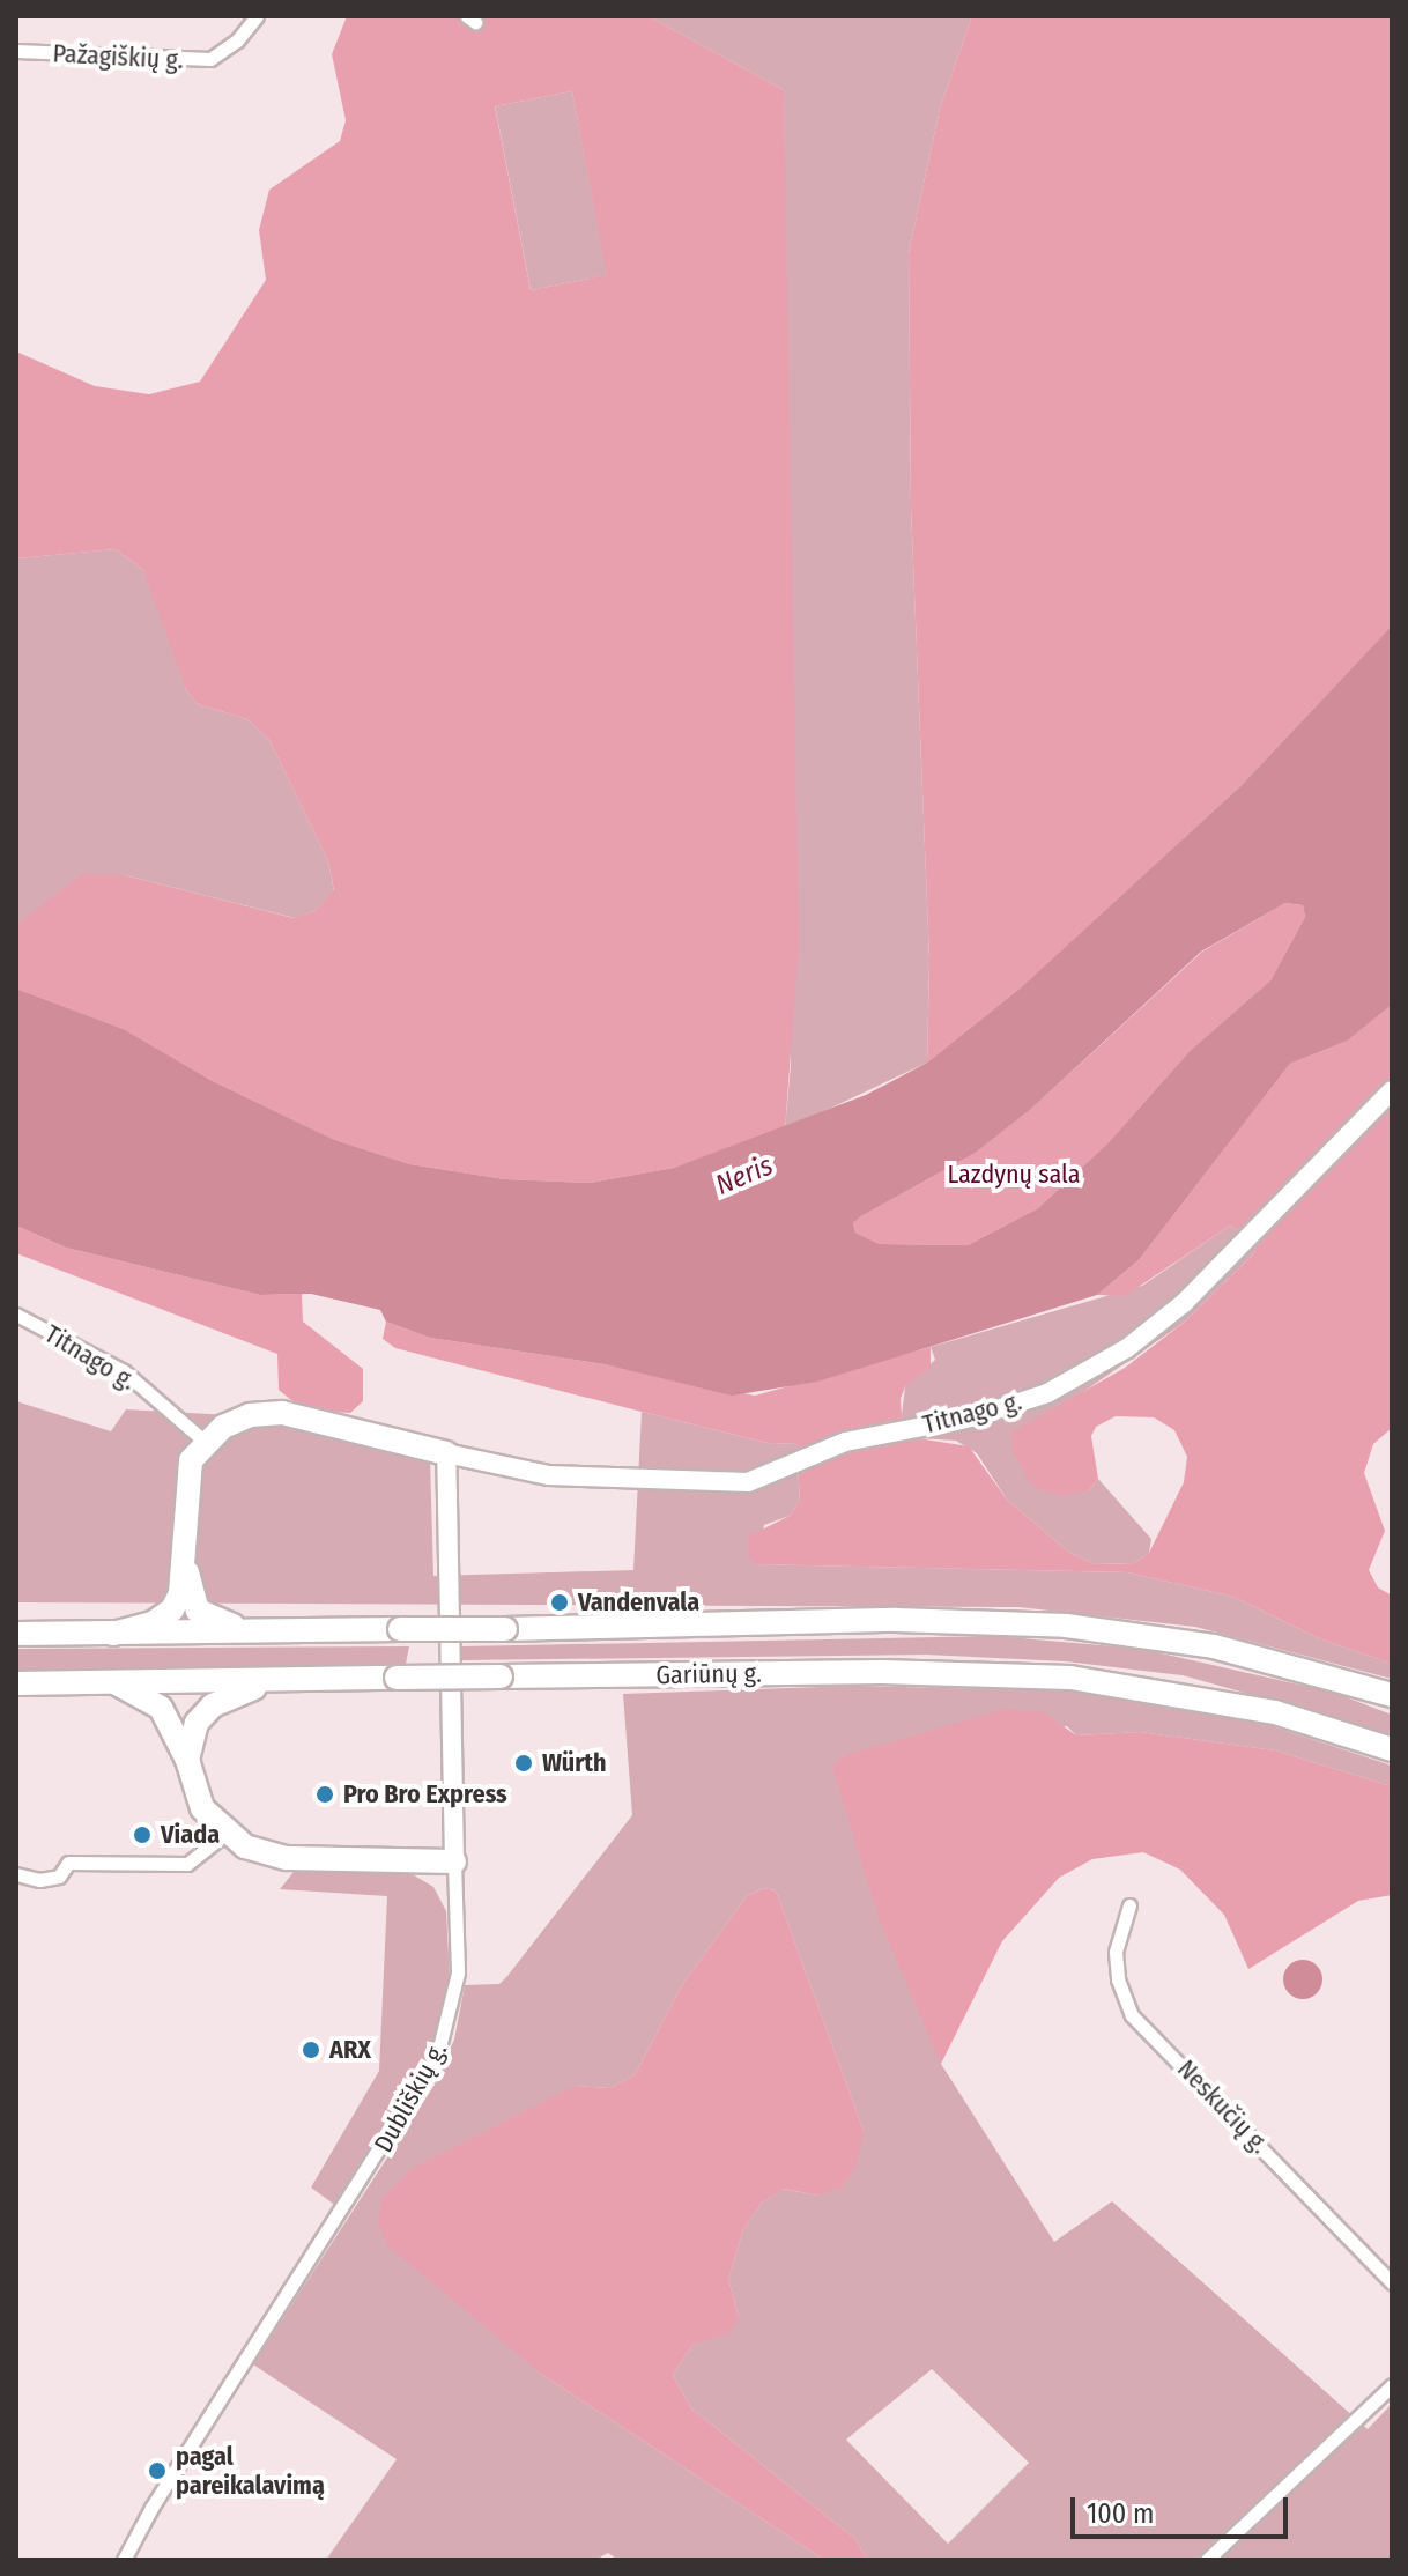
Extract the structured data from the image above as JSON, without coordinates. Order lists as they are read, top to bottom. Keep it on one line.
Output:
{"streets":{"highway":["Gariūnų g."],"street":["Pažagiškių g.","Titnago g.","Dubliškių g.","Neskučių g."]},"crossings":[["Titnago g.","Dubliškių g."]],"water":["Neris"],"parks":["Lazdynų sala"],"places":["Vandenvala","Würth","Pro Bro Express","Viada","ARX","pagal pareikalavimą"],"scale_bar":"100 m"}
